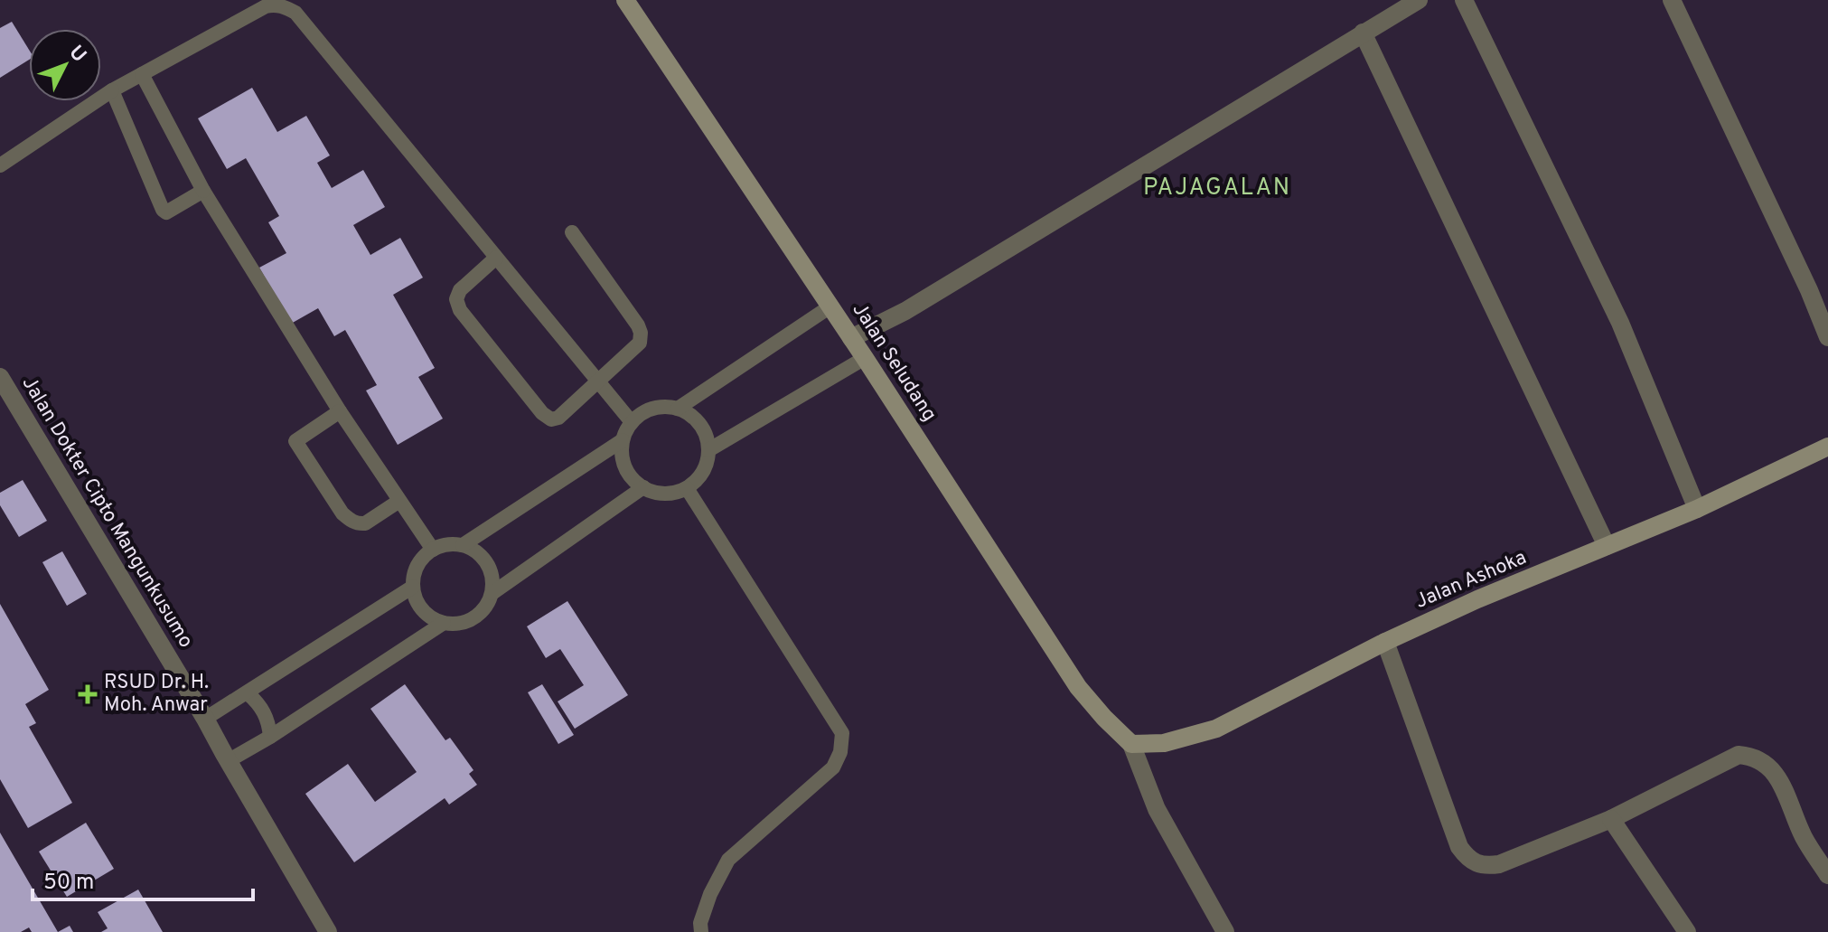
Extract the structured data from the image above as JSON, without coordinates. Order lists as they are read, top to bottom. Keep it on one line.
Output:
{"streets":{"main road":["Jalan Seludang","Jalan Ashoka"],"street":["Jalan Dokter Cipto Mangunkusumo"]},"crossings":[["Jalan Seludang","Jalan Ashoka"]],"districts":["PAJAGALAN"],"places":{"health":["RSUD Dr. H. Moh. Anwar"]},"scale_bar":"50 m","north":"top right"}
